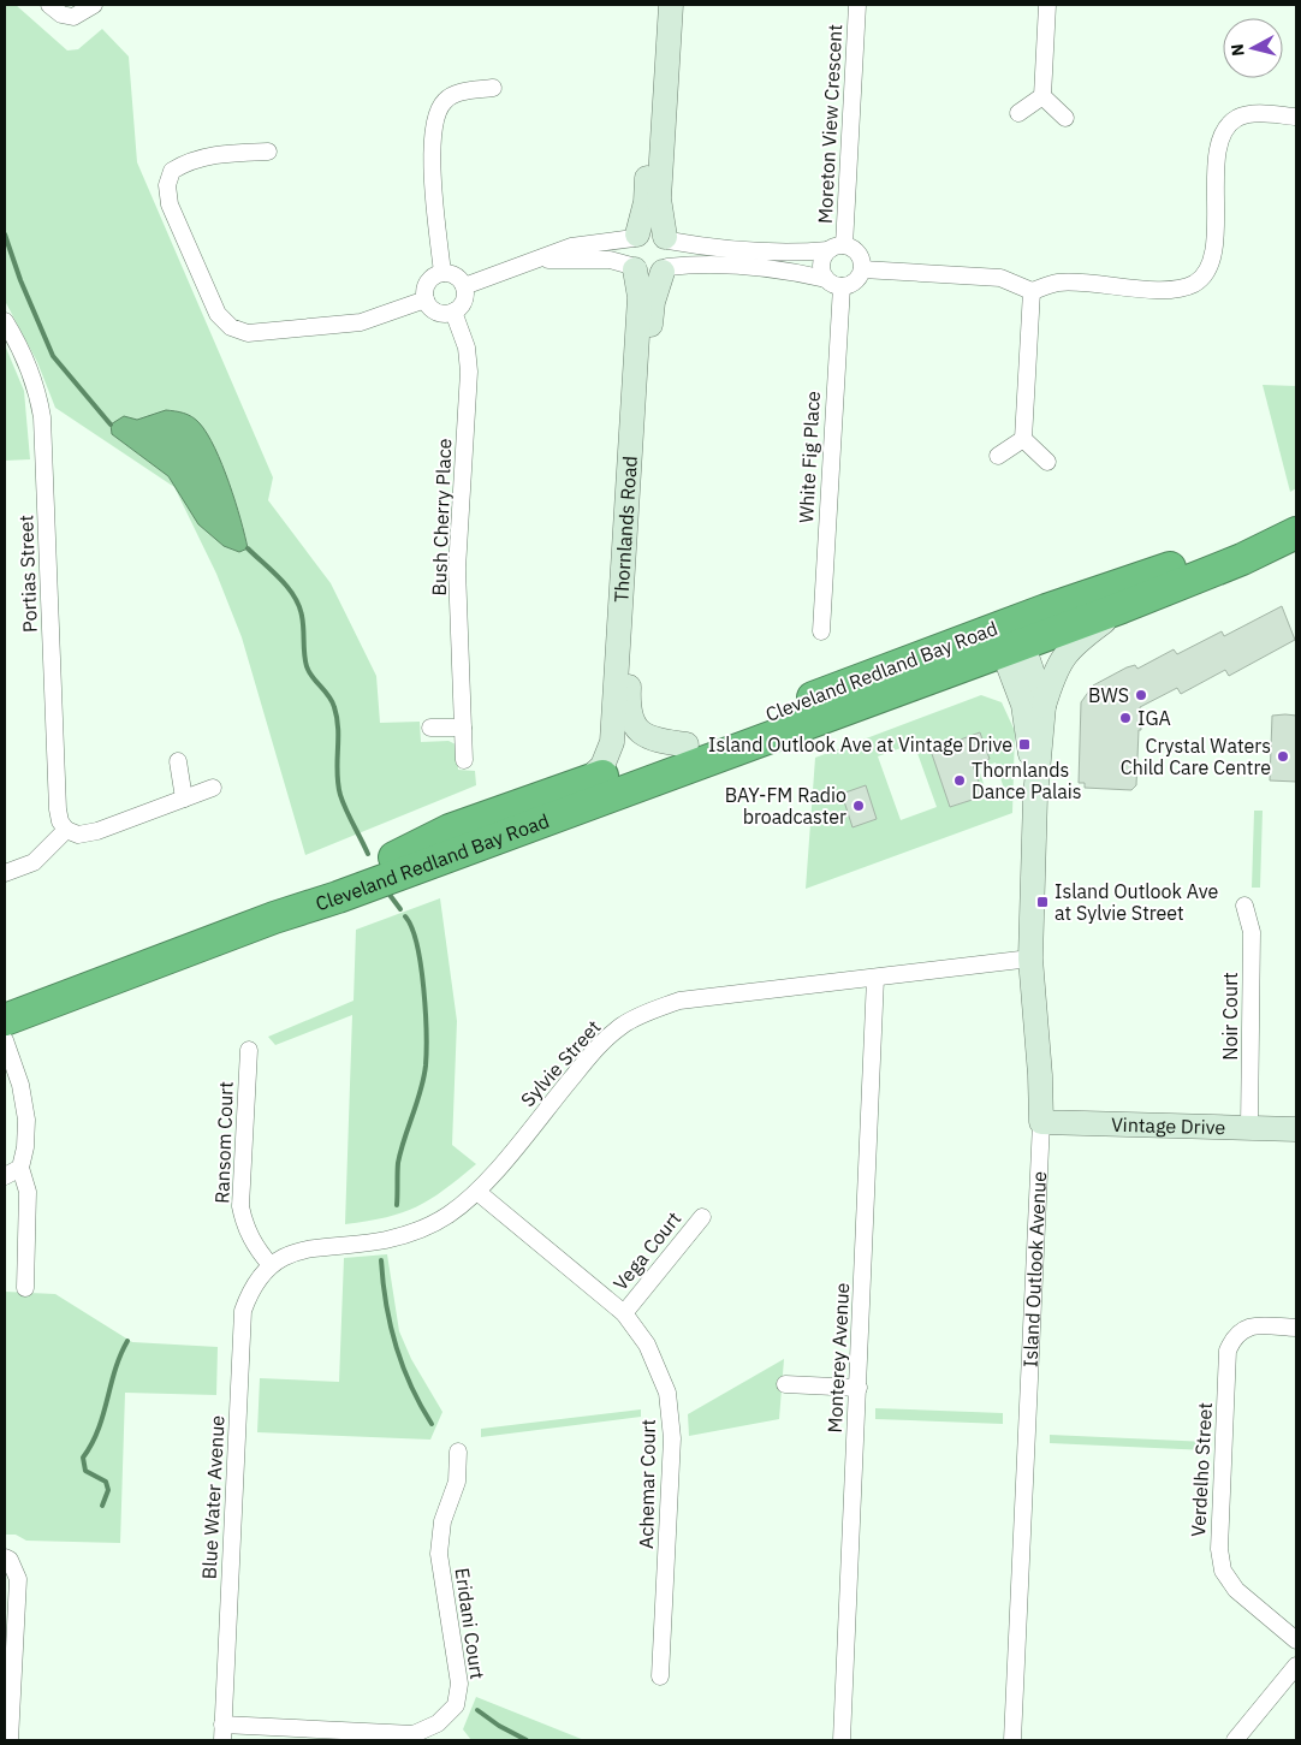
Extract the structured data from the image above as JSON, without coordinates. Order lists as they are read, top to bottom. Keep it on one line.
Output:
{"streets":{"highway":["Cleveland Redland Bay Road"],"street":["Moreton View Crescent","White Fig Place","Bush Cherry Place","Thornlands Road","Portias Street","Noir Court","Sylvie Street","Vintage Drive","Ransom Court","Vega Court","Island Outlook Avenue","Monterey Avenue","Verdelho Street","Achemar Court","Blue Water Avenue","Eridani Court"]},"crossings":[["Moreton View Crescent","White Fig Place"],["Thornlands Road","Cleveland Redland Bay Road"],["Cleveland Redland Bay Road","Island Outlook Avenue"],["Noir Court","Vintage Drive"],["Sylvie Street","Ransom Court"],["Sylvie Street","Island Outlook Avenue"],["Sylvie Street","Monterey Avenue"],["Sylvie Street","Achemar Court"],["Sylvie Street","Blue Water Avenue"],["Vintage Drive","Island Outlook Avenue"],["Ransom Court","Blue Water Avenue"],["Vega Court","Achemar Court"],["Blue Water Avenue","Eridani Court"]],"places":{"other":["BWS","IGA","Crystal Waters Child Care Centre","Thornlands Dance Palais","BAY-FM Radio broadcaster"],"transit":["Island Outlook Ave at Vintage Drive","Island Outlook Ave at Sylvie Street"]},"north":"left"}
